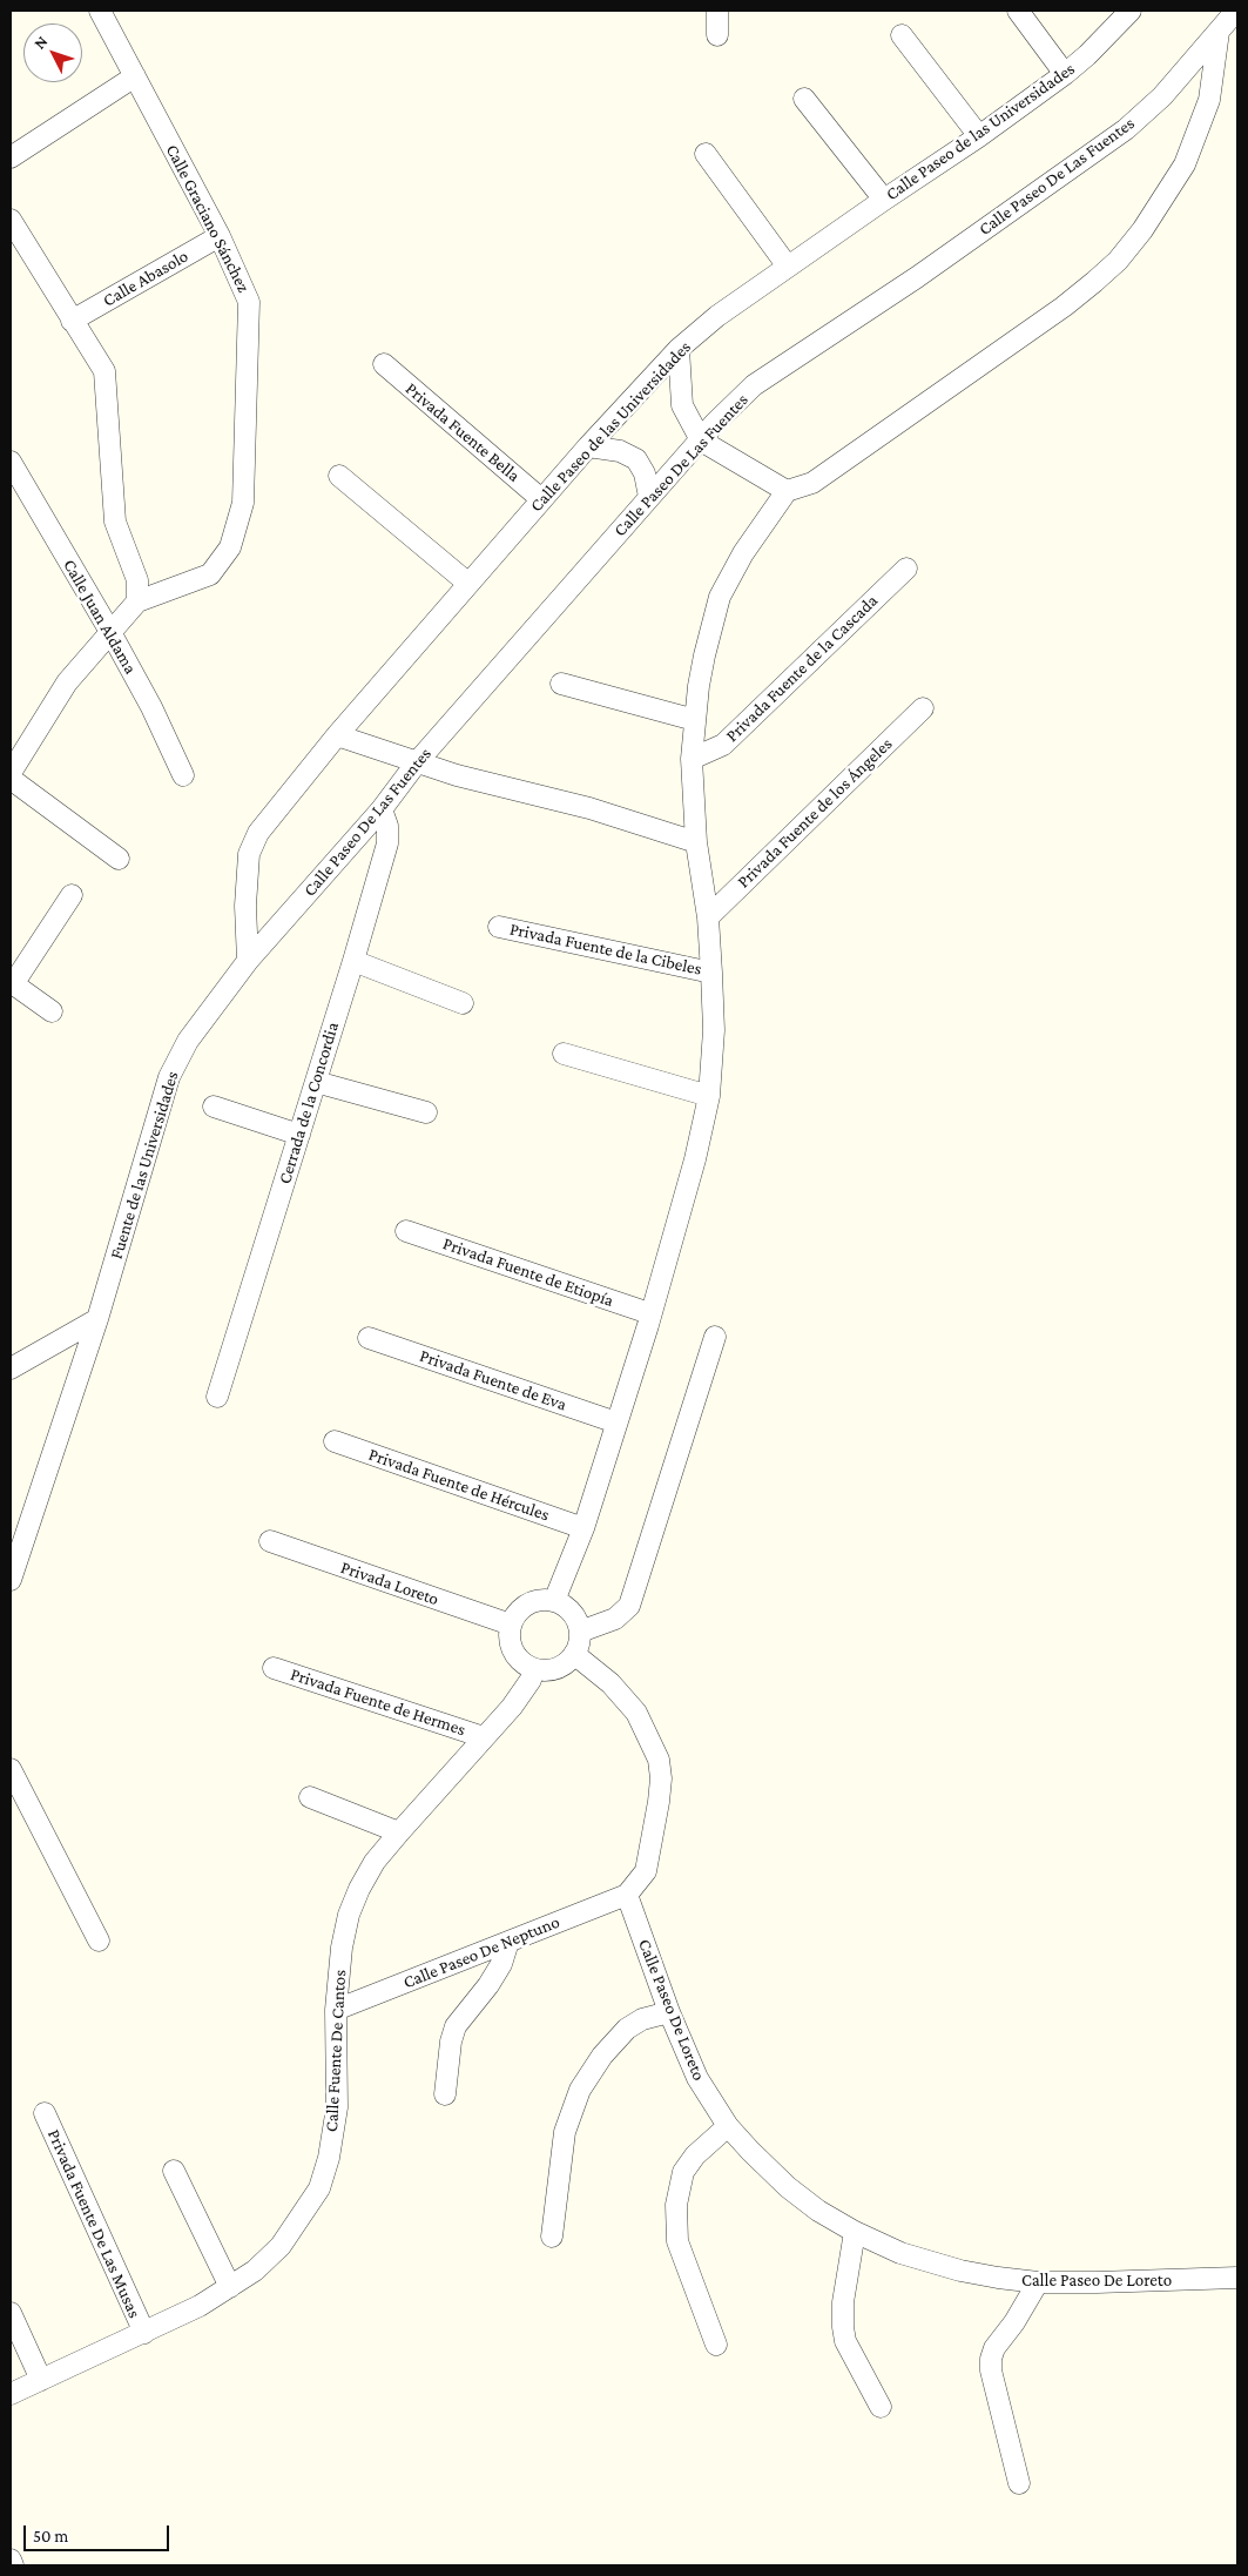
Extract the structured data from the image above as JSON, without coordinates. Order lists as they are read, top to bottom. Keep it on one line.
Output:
{"streets":{"street":["Calle Paseo de las Universidades","Calle Paseo De Las Fuentes","Calle Graciano Sánchez","Calle Abasolo","Privada Fuente Bella","Calle Juan Aldama","Privada Fuente de la Cascada","Privada Fuente de los Ángeles","Privada Fuente de la Cibeles","Cerrada de la Concordia","Fuente de las Universidades","Privada Fuente de Etiopía","Privada Fuente de Eva","Privada Fuente de Hércules","Privada Loreto","Privada Fuente de Hermes","Calle Paseo De Neptuno","Calle Paseo De Loreto","Calle Fuente De Cantos","Privada Fuente De Las Musas"]},"crossings":[["Calle Paseo de las Universidades","Calle Paseo De Las Fuentes"],["Calle Paseo de las Universidades","Privada Fuente Bella"],["Calle Paseo de las Universidades","Fuente de las Universidades"],["Calle Paseo De Las Fuentes","Cerrada de la Concordia"],["Calle Paseo De Las Fuentes","Fuente de las Universidades"],["Calle Graciano Sánchez","Calle Abasolo"],["Privada Loreto","Calle Fuente De Cantos"],["Privada Fuente de Hermes","Calle Fuente De Cantos"],["Calle Paseo De Neptuno","Calle Paseo De Loreto"],["Calle Paseo De Neptuno","Calle Fuente De Cantos"],["Calle Fuente De Cantos","Privada Fuente De Las Musas"]],"scale_bar":"50 m","north":"top left"}
